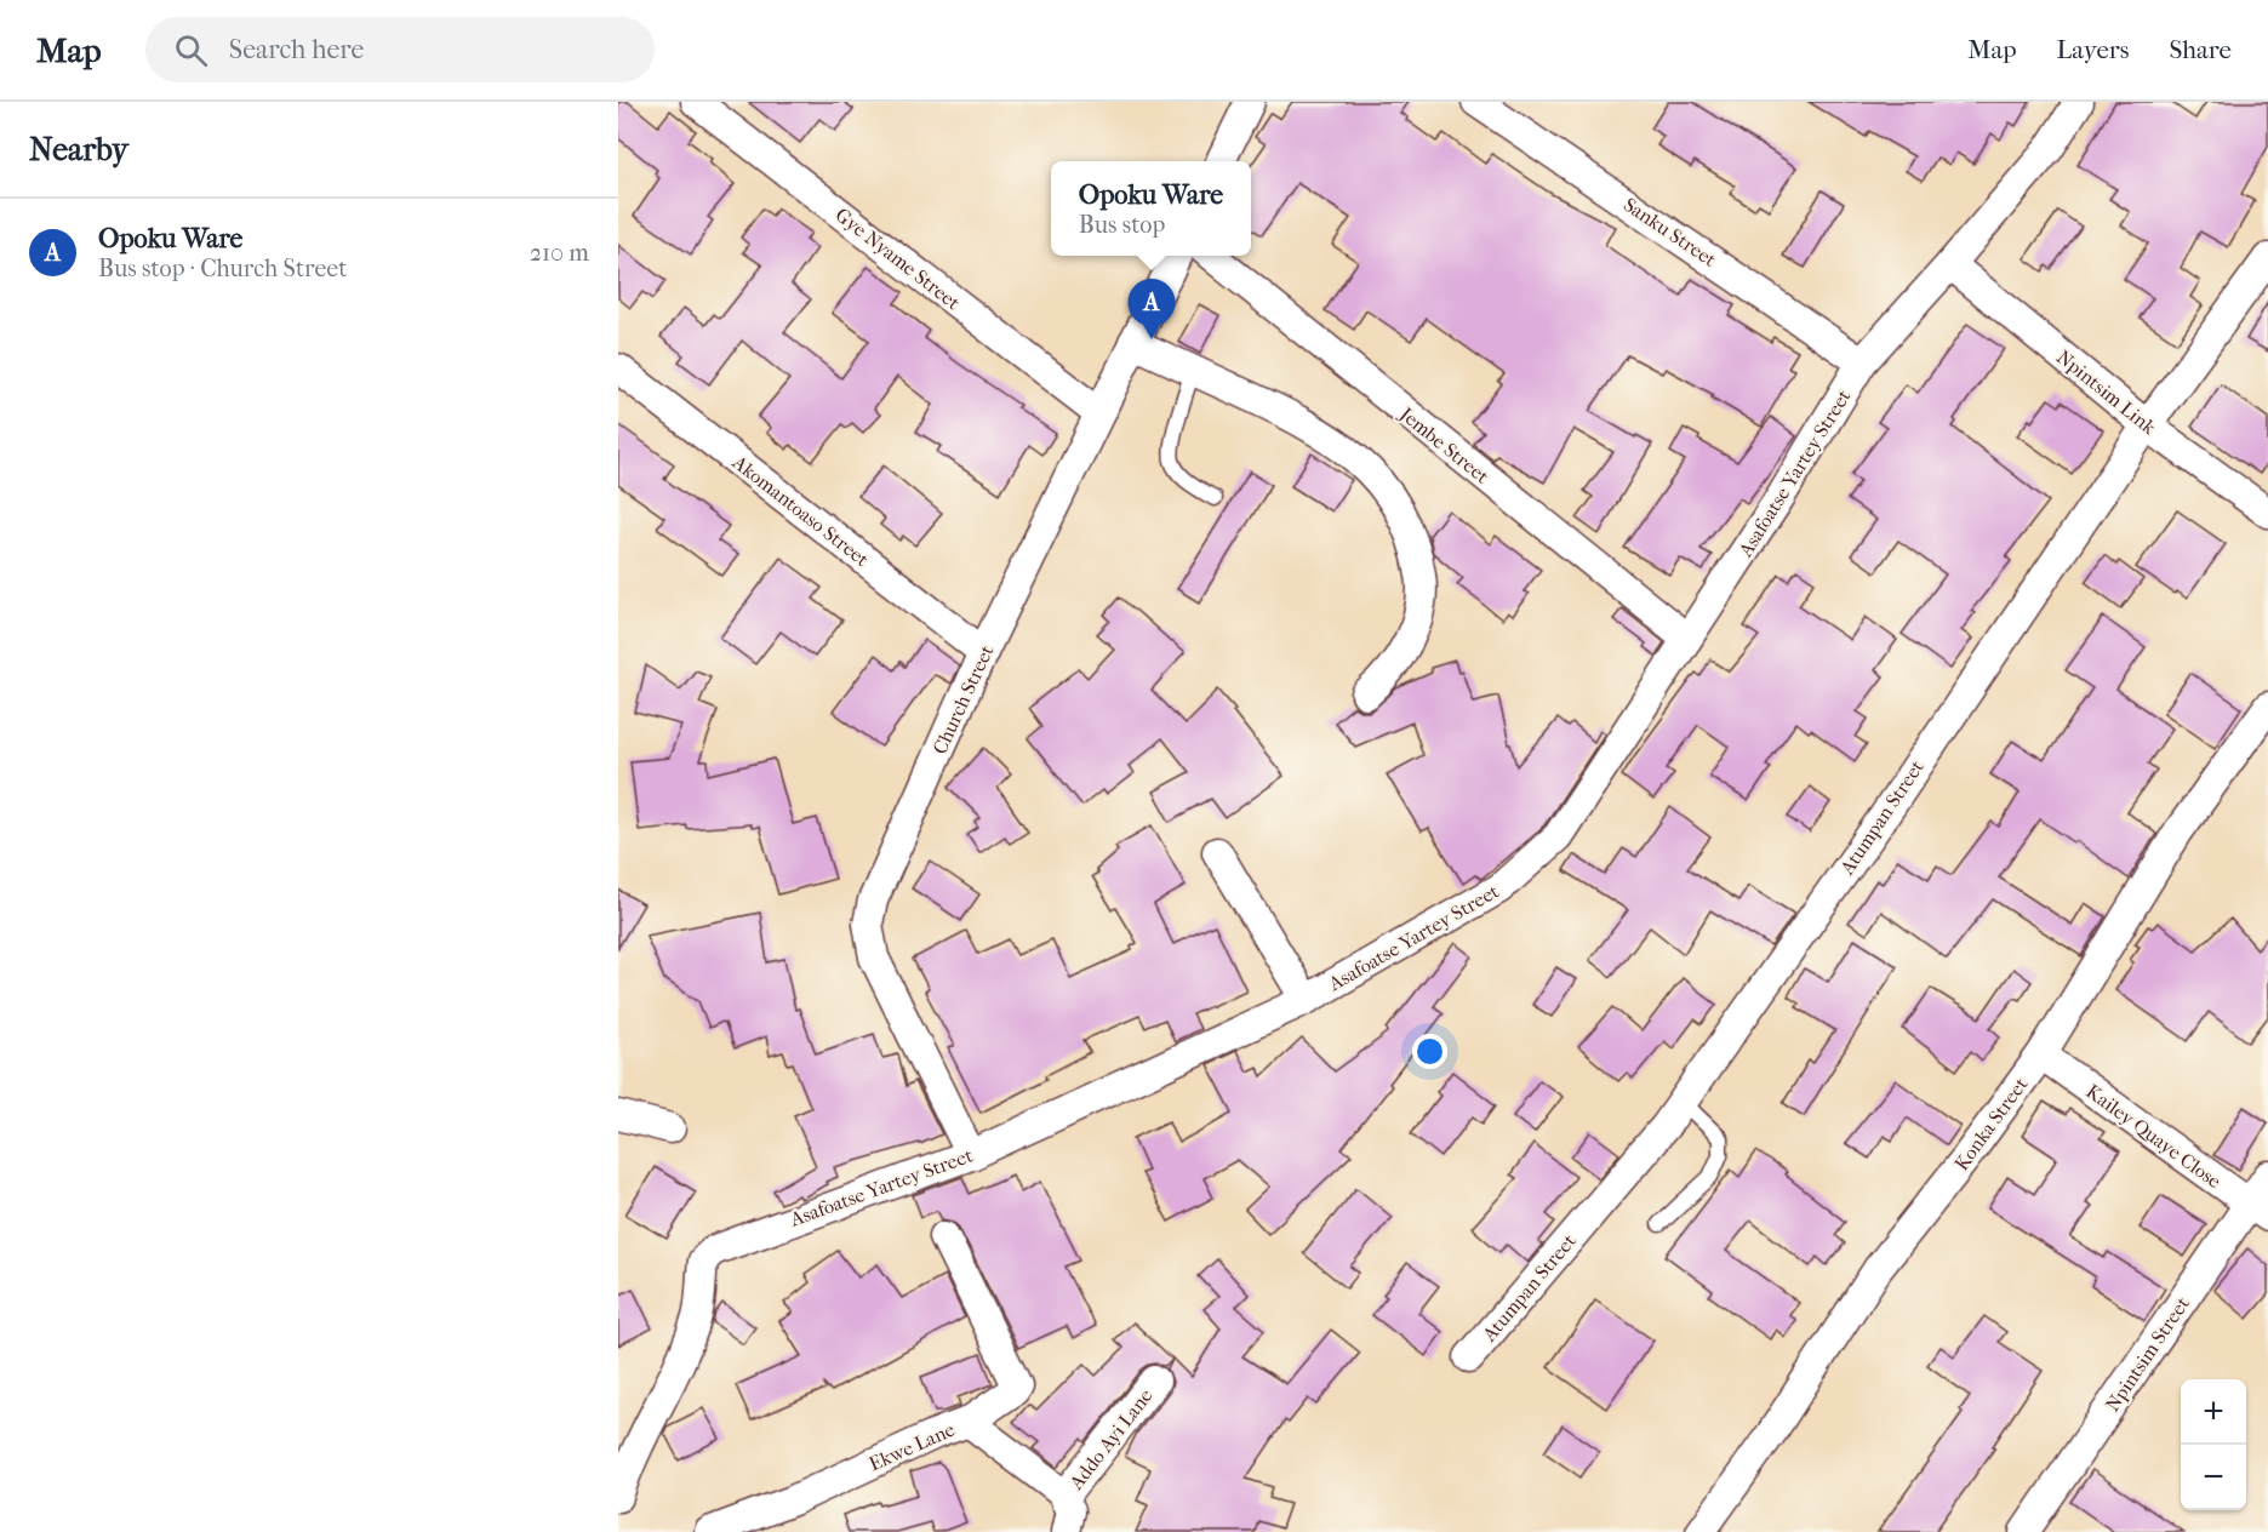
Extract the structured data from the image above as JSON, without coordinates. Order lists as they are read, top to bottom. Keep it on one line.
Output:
{"streets":{"street":["Sanku Street","Gye Nyame Street","Npintsim Link","Jembe Street","Asafoatse Yartey Street","Akomantoaso Street","Church Street","Atumpan Street","Konka Street","Kailey Quaye Close","Npintsim Street","Addo Ayi Lane","Ekwe Lane"]},"crossings":[["Sanku Street","Asafoatse Yartey Street"],["Gye Nyame Street","Church Street"],["Npintsim Link","Asafoatse Yartey Street"],["Npintsim Link","Atumpan Street"],["Jembe Street","Asafoatse Yartey Street"],["Asafoatse Yartey Street","Church Street"],["Akomantoaso Street","Church Street"],["Konka Street","Kailey Quaye Close"],["Kailey Quaye Close","Npintsim Street"],["Addo Ayi Lane","Ekwe Lane"]],"page":{"header":"Map","search":"Search here","nav":["Map","Layers","Share"],"heading":"Nearby","popup":["Opoku Ware","Bus stop"],"list":[{"mark":"A","name":"Opoku Ware","note":"Bus stop · Church Street","value":"210 m"}],"pins":"A","map_buttons":["+","−"]}}
